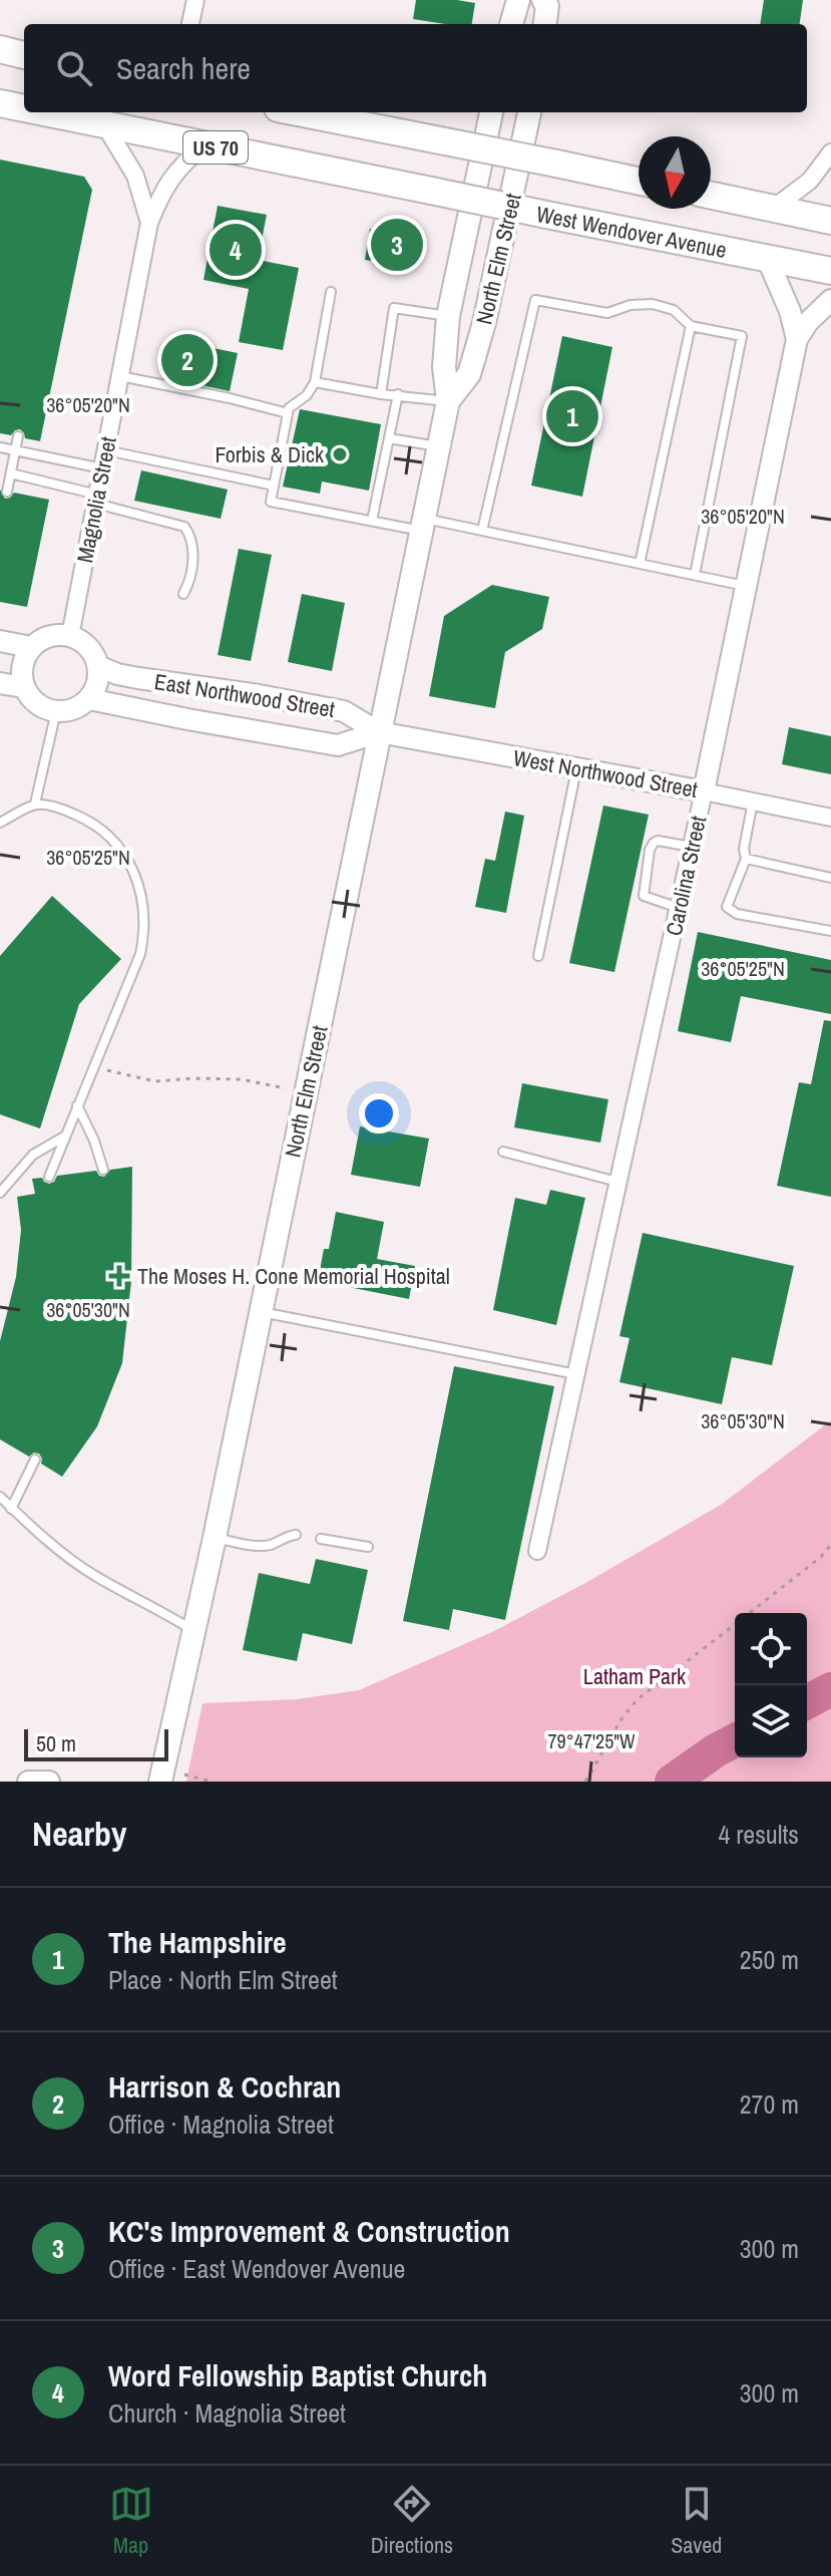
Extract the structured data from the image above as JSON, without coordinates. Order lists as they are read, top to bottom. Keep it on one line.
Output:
{"streets":{"highway":["US 70","West Wendover Avenue"],"main road":["North Elm Street"],"street":["Magnolia Street","East Northwood Street","West Northwood Street","Carolina Street"]},"crossings":[["US 70","West Wendover Avenue"],["US 70","Magnolia Street"],["West Wendover Avenue","Magnolia Street"],["West Wendover Avenue","Carolina Street"],["North Elm Street","East Northwood Street"],["North Elm Street","West Northwood Street"],["Magnolia Street","East Northwood Street"],["East Northwood Street","West Northwood Street"],["West Northwood Street","Carolina Street"]],"parks":["Latham Park"],"places":{"other":["Forbis & Dick"],"health":["The Moses H. Cone Memorial Hospital"]},"scale_bar":"50 m","north":"bottom","page":{"search":"Search here","pins":["3","4","2","1"],"scale":"50 m","heading":["Nearby","4 results"],"list":[{"mark":"1","name":"The Hampshire","note":"Place · North Elm Street","value":"250 m"},{"mark":"2","name":"Harrison & Cochran","note":"Office · Magnolia Street","value":"270 m"},{"mark":"3","name":"KC's Improvement & Construction","note":"Office · East Wendover Avenue","value":"300 m"},{"mark":"4","name":"Word Fellowship Baptist Church","note":"Church · Magnolia Street","value":"300 m"}],"nav":["Map","Directions","Saved"]},"coordinates":["36°05'20\"N","36°05'25\"N","36°05'30\"N","79°47'25\"W"]}
